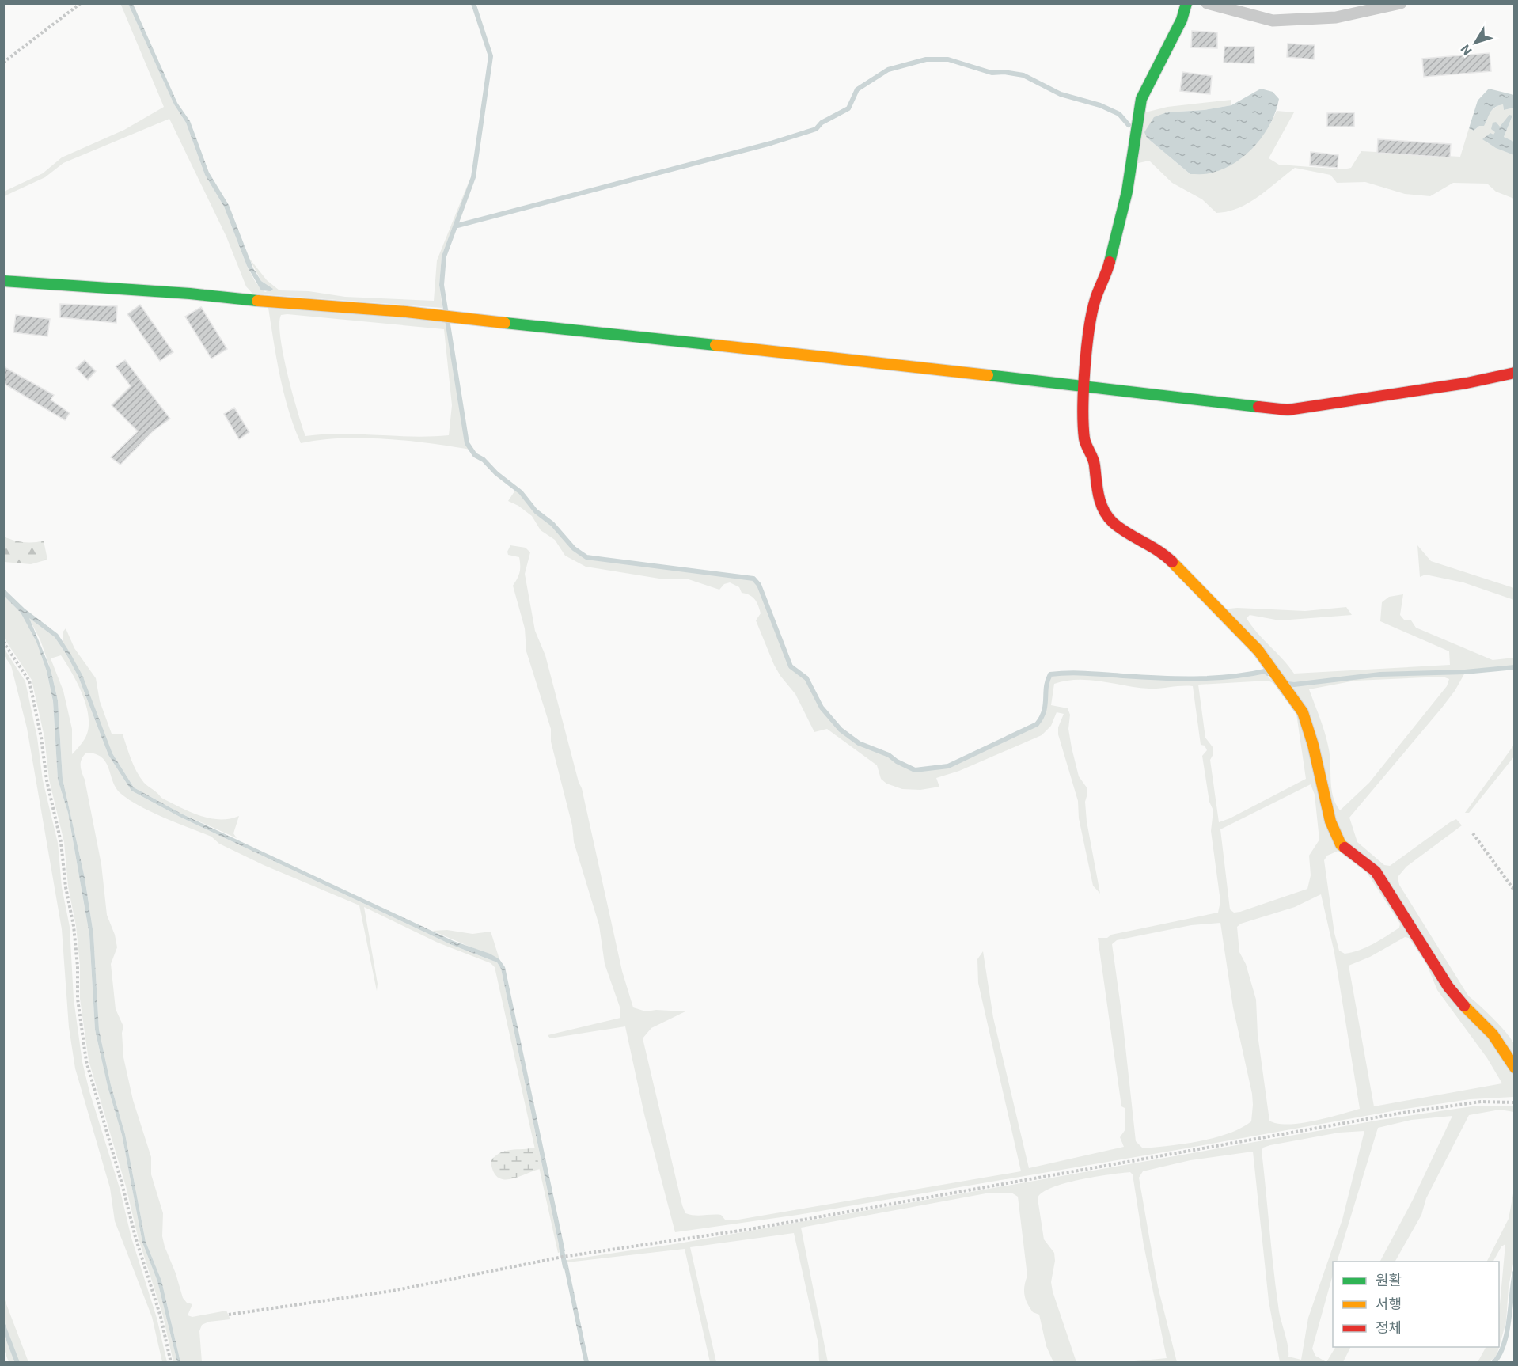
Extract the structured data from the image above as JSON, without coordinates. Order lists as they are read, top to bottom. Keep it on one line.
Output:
{"legend":["원활","서행","정체"],"north":"bottom left"}
